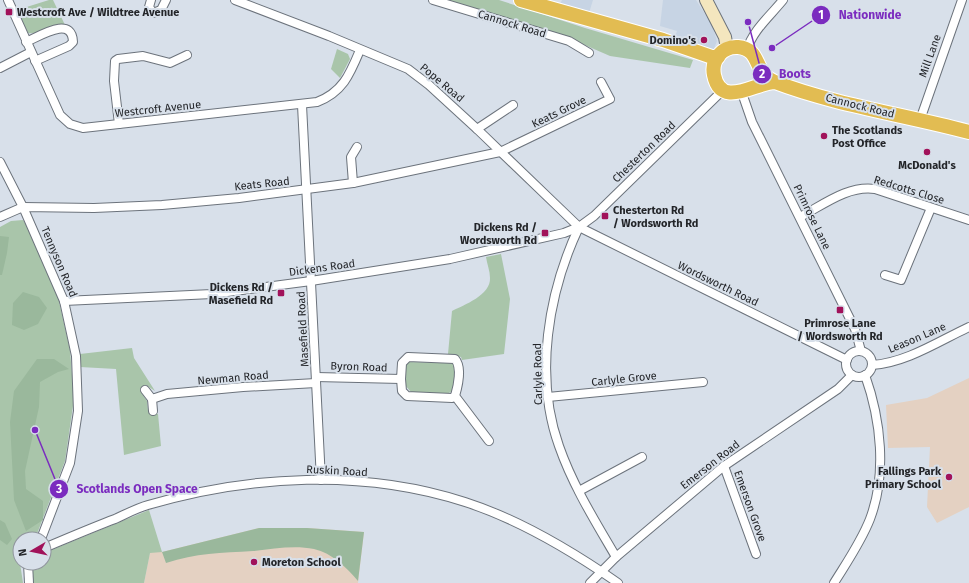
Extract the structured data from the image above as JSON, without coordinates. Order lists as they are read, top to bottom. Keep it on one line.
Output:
{"streets":{"highway":["Cannock Road"],"street":["Mill Lane","Pope Road","Westcroft Avenue","Keats Grove","Chesterton Road","Keats Road","Redcotts Close","Primrose Lane","Tennyson Road","Dickens Road","Wordsworth Road","Masefield Road","Leason Lane","Byron Road","Carlyle Road","Newman Road","Carlyle Grove","Emerson Road","Ruskin Road","Emerson Grove"]},"crossings":[["Cannock Road","Mill Lane"],["Pope Road","Westcroft Avenue"],["Pope Road","Keats Grove"],["Pope Road","Chesterton Road"],["Pope Road","Keats Road"],["Pope Road","Dickens Road"],["Pope Road","Wordsworth Road"],["Pope Road","Carlyle Road"],["Westcroft Avenue","Masefield Road"],["Keats Grove","Keats Road"],["Chesterton Road","Primrose Lane"],["Chesterton Road","Dickens Road"],["Chesterton Road","Wordsworth Road"],["Chesterton Road","Carlyle Road"],["Keats Road","Tennyson Road"],["Keats Road","Masefield Road"],["Redcotts Close","Primrose Lane"],["Primrose Lane","Wordsworth Road"],["Primrose Lane","Leason Lane"],["Primrose Lane","Emerson Road"],["Tennyson Road","Dickens Road"],["Dickens Road","Wordsworth Road"],["Dickens Road","Masefield Road"],["Dickens Road","Carlyle Road"],["Wordsworth Road","Leason Lane"],["Wordsworth Road","Carlyle Road"],["Wordsworth Road","Emerson Road"],["Masefield Road","Byron Road"],["Masefield Road","Newman Road"],["Masefield Road","Ruskin Road"],["Leason Lane","Emerson Road"],["Byron Road","Newman Road"],["Carlyle Road","Carlyle Grove"],["Carlyle Road","Emerson Road"],["Emerson Road","Ruskin Road"],["Emerson Road","Emerson Grove"]],"places":{"transit":["Westcroft Ave / Wildtree Avenue","Chesterton Rd / Wordsworth Rd","Dickens Rd / Wordsworth Rd","Dickens Rd / Masefield Rd","Primrose Lane / Wordsworth Rd"],"other":["Boots","Domino's","Nationwide","The Scotlands Post Office","McDonald's","Scotlands Open Space","Fallings Park Primary School","Moreton School"]},"north":"left"}
